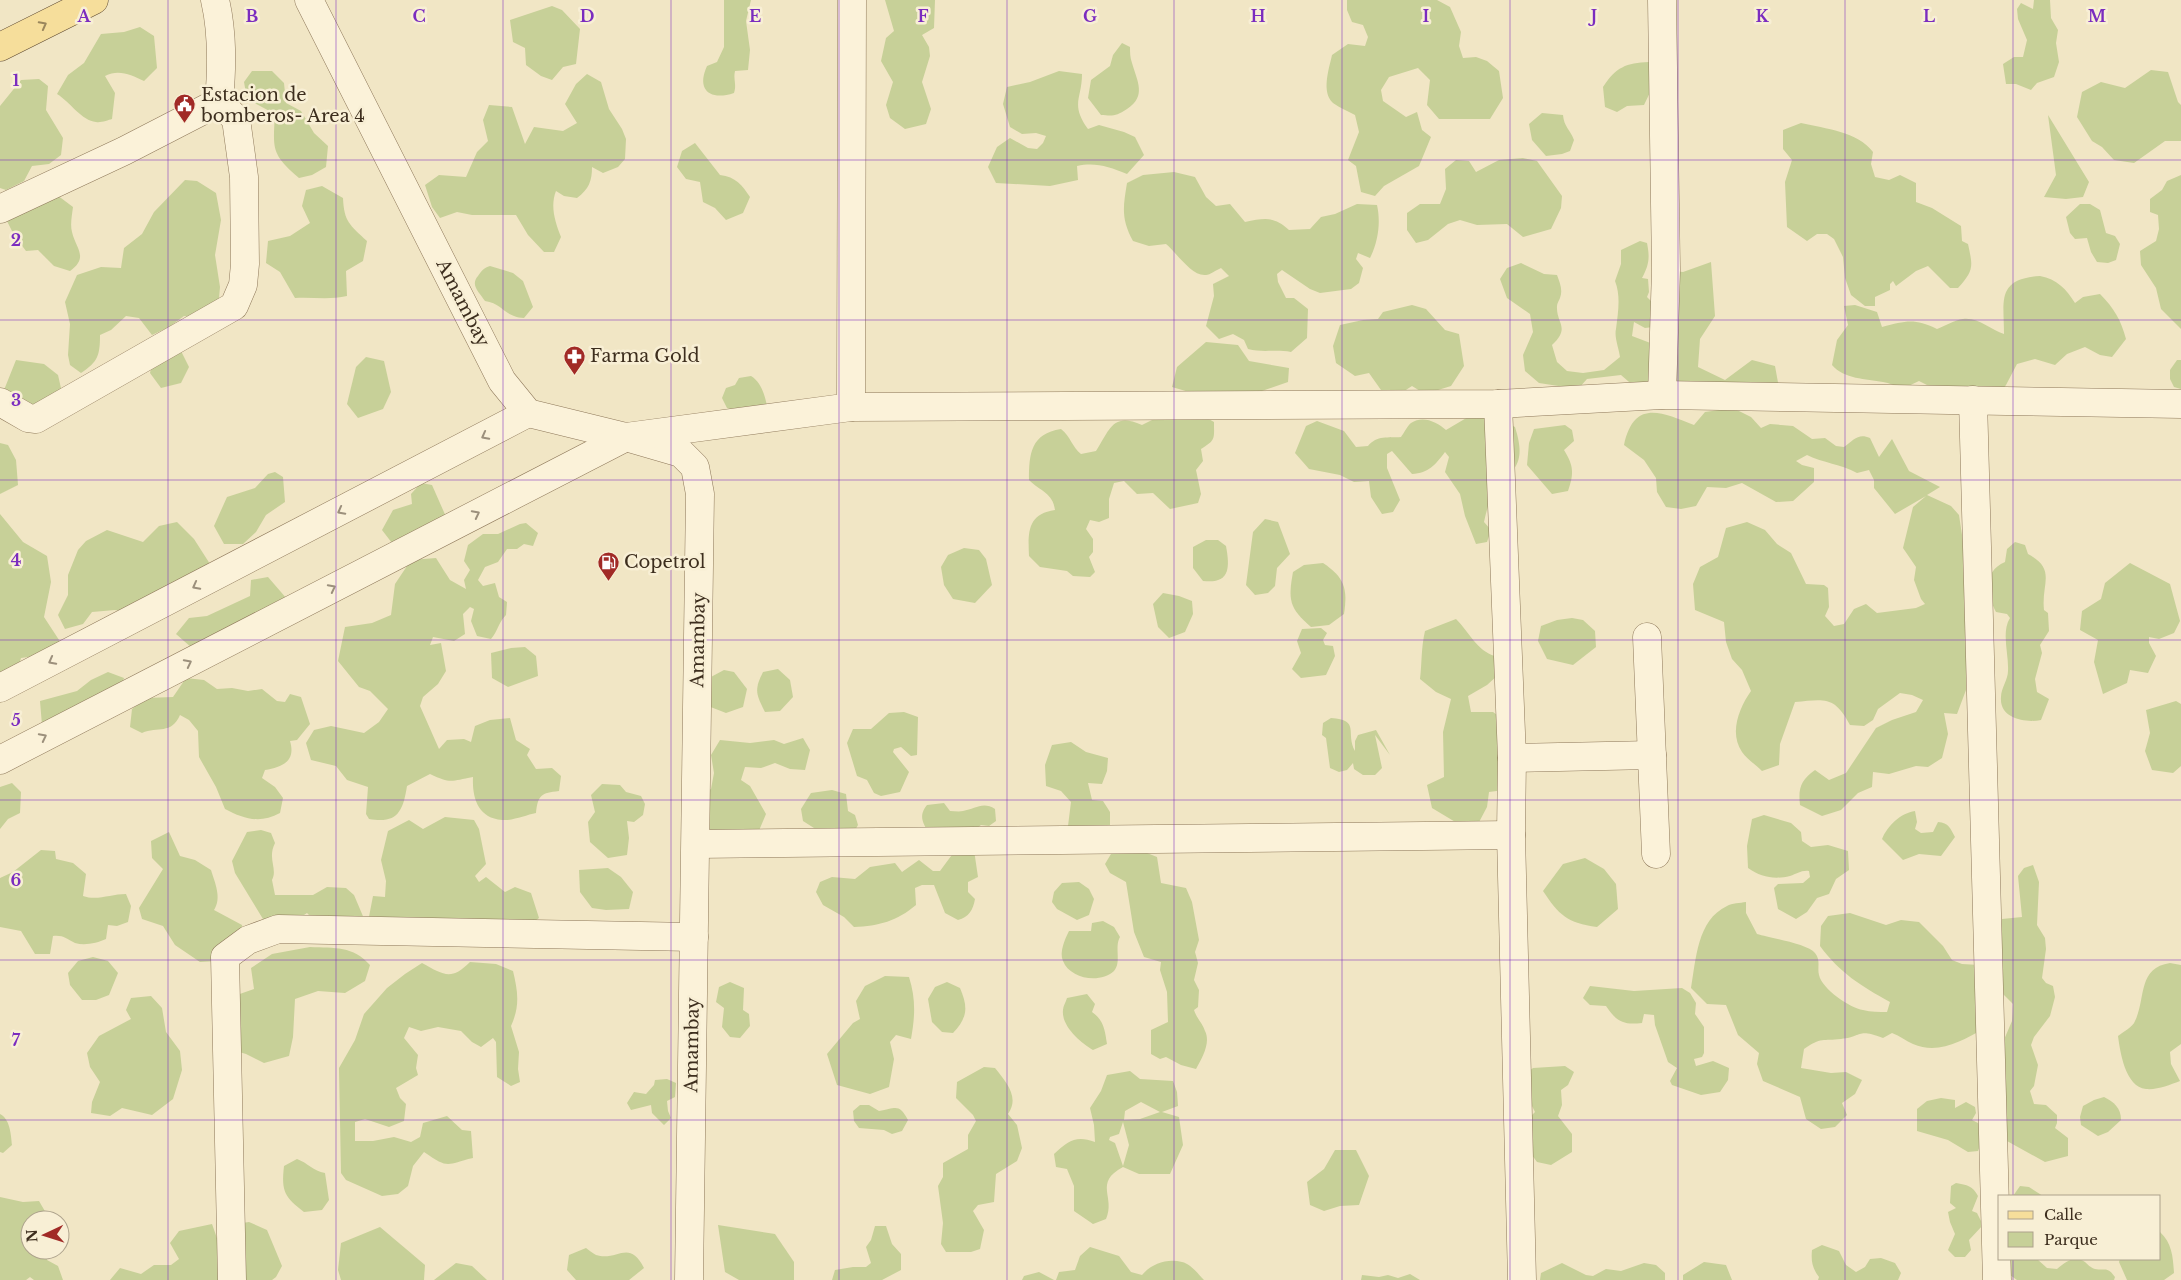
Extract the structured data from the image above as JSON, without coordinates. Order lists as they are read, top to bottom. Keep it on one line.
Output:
{"streets":{"street":["Amambay"]},"places":{"public building":["Estacion de bomberos- Area 4"],"pharmacy":["Farma Gold"],"fuel station":["Copetrol"]},"legend":["Calle","Parque"],"north":"left","grid":{"columns":["A","B","C","D","E","F","G","H","I","J","K","L","M"],"rows":["1","2","3","4","5","6","7"]}}
